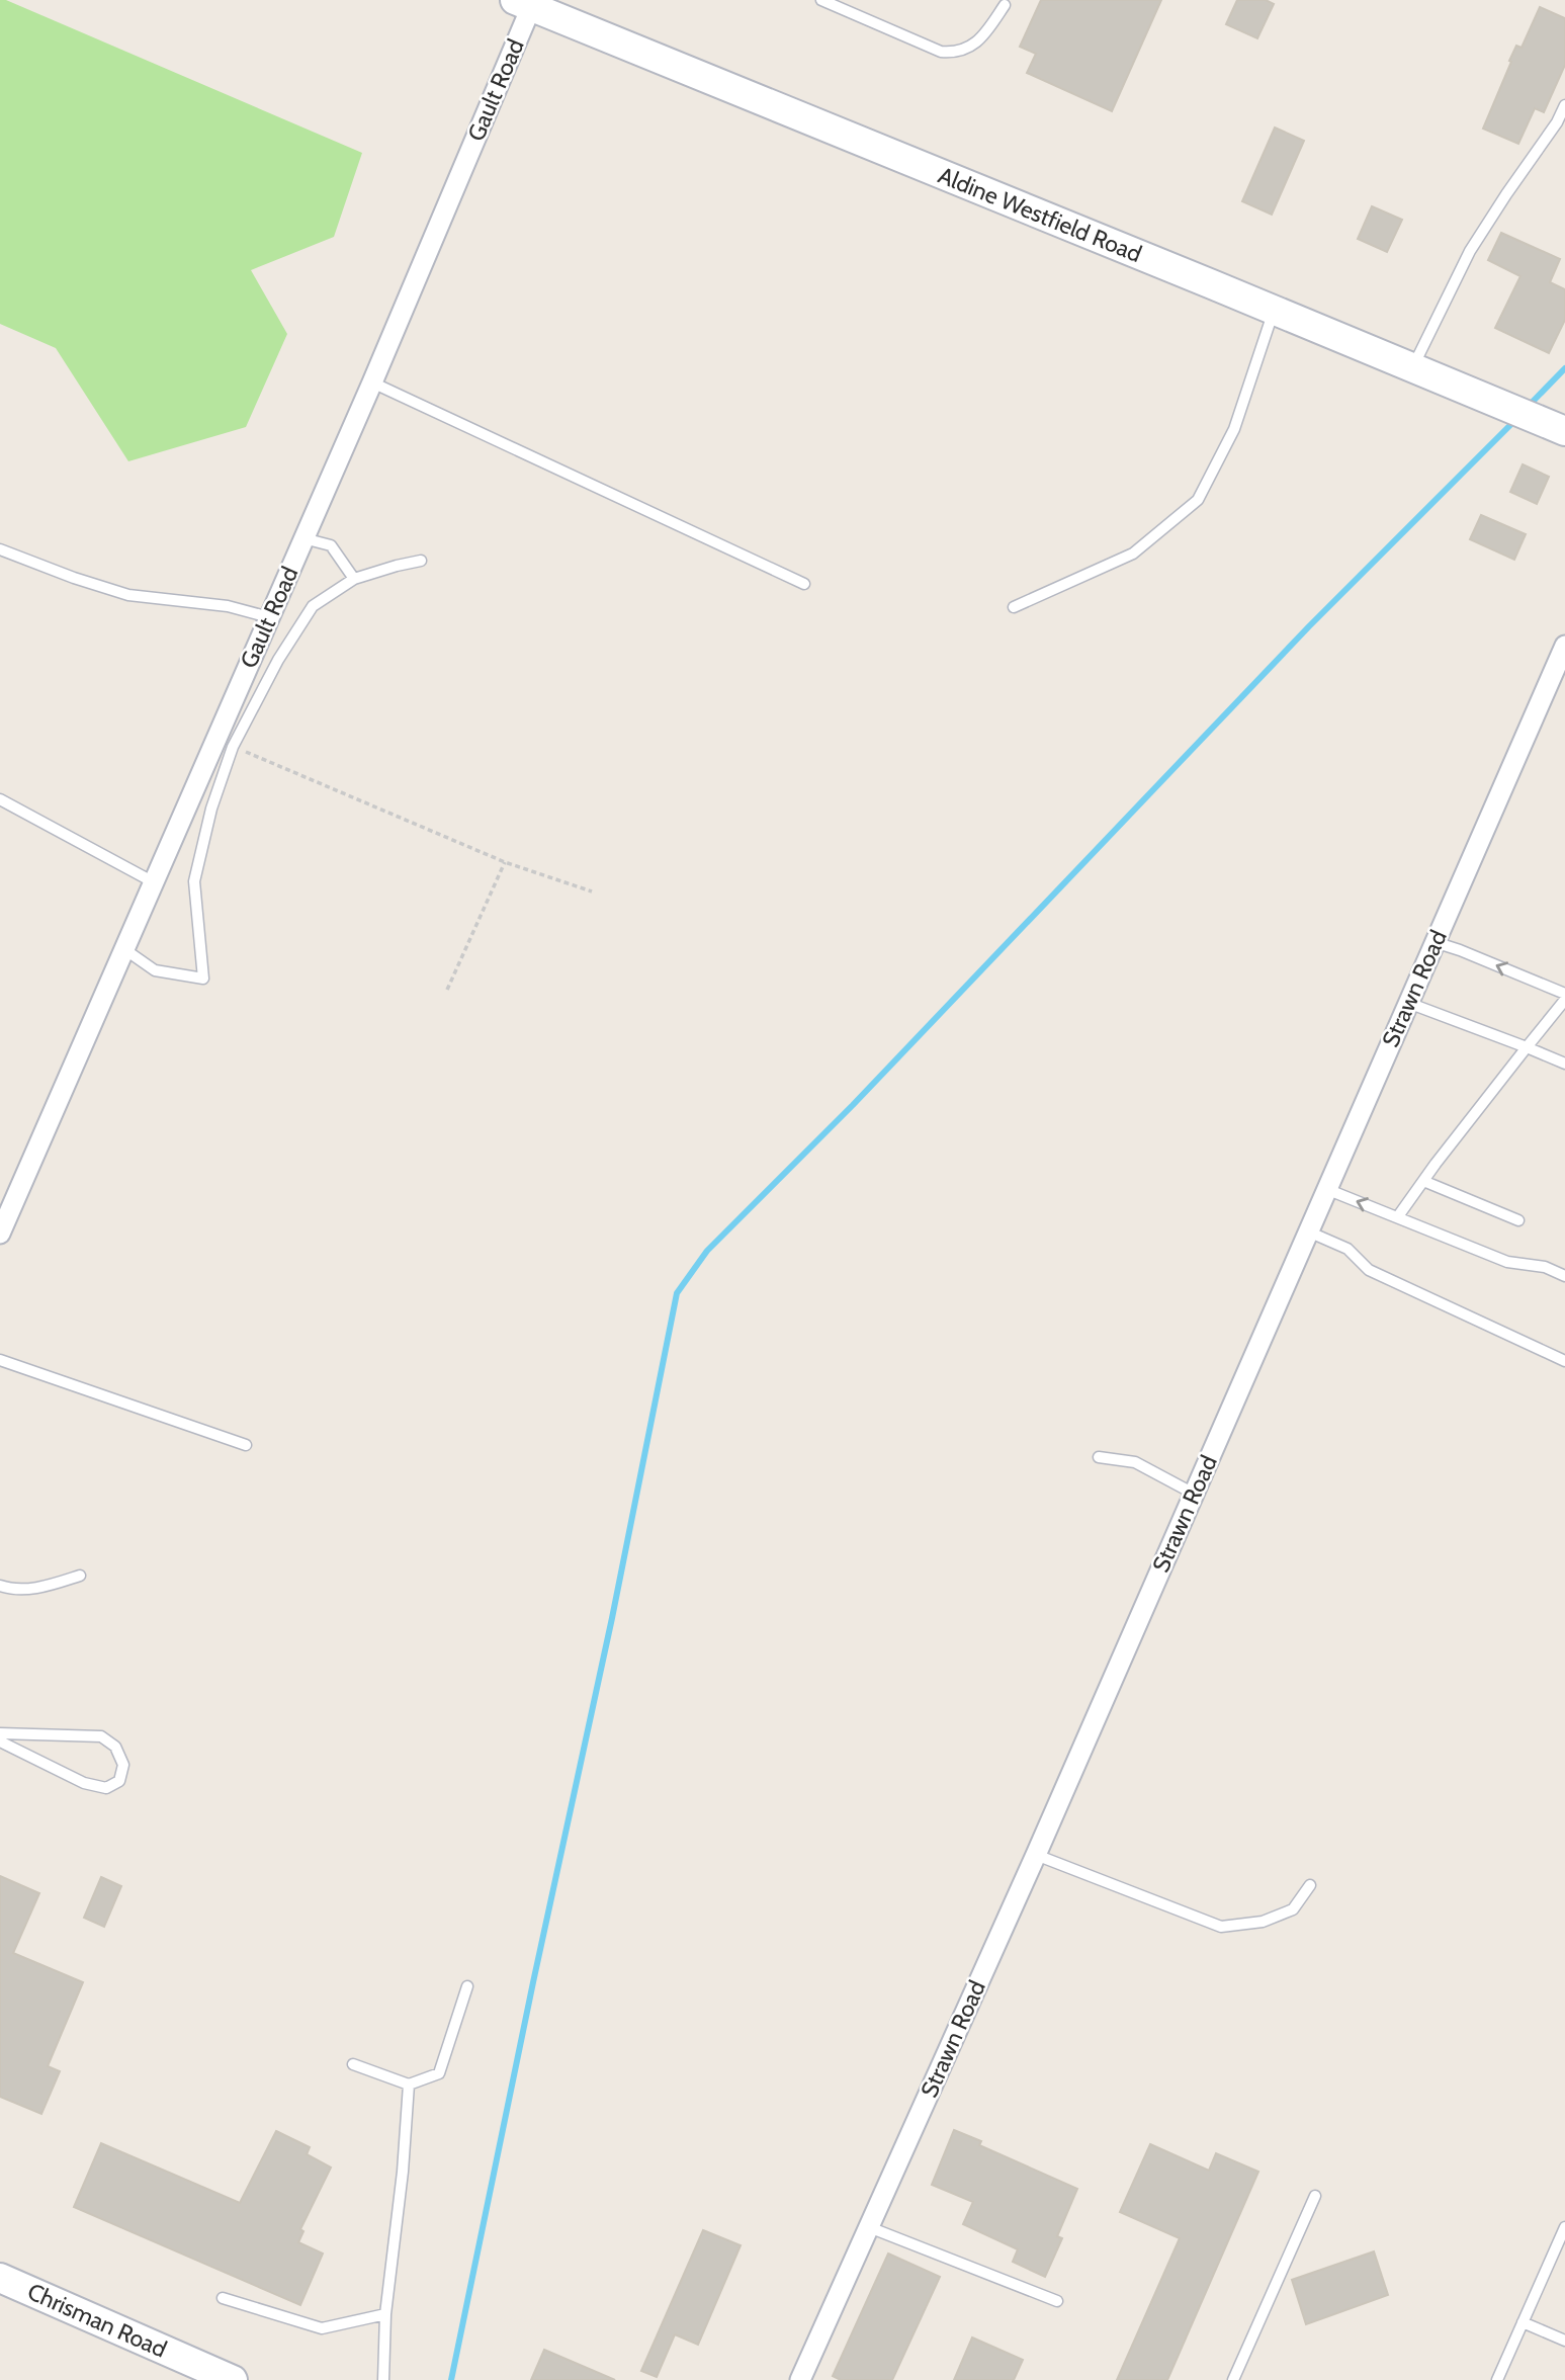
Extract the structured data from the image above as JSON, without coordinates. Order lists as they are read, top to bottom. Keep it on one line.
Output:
{"streets":{"main road":["Aldine Westfield Road","Chrisman Road"],"street":["Gault Road","Strawn Road"]},"crossings":[["Gault Road","Aldine Westfield Road"]]}
